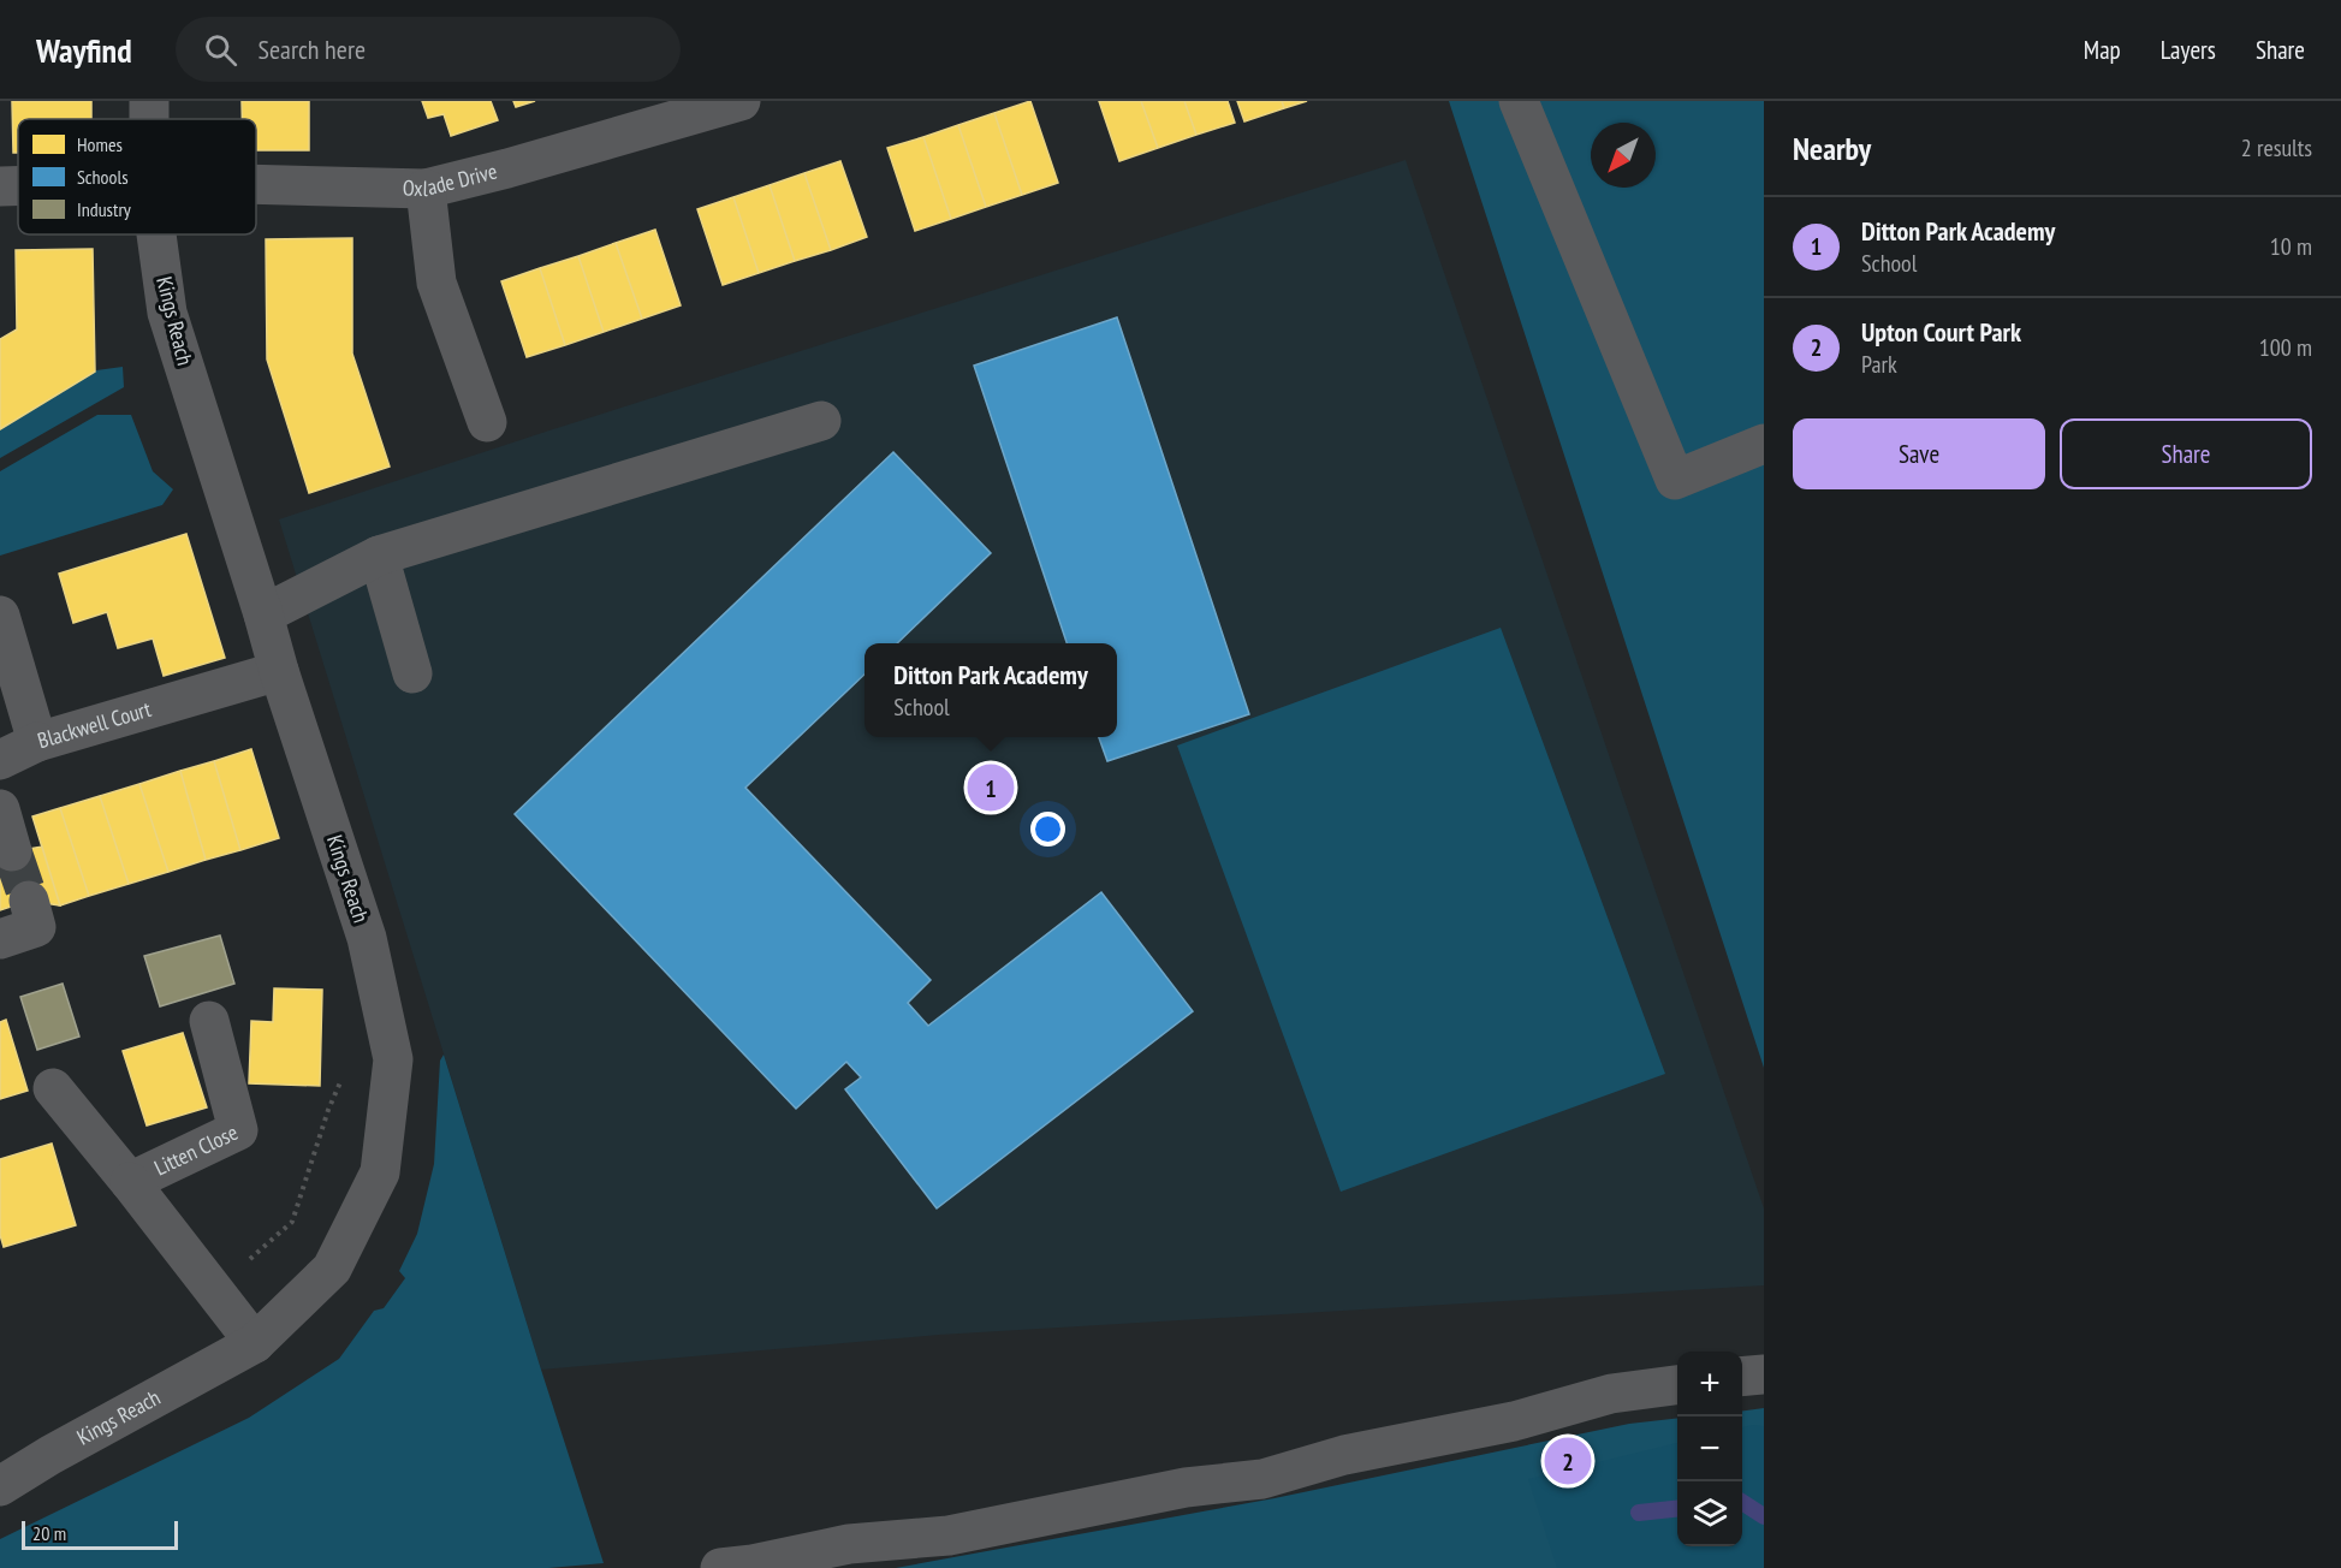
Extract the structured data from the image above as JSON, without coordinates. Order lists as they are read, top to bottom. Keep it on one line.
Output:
{"streets":{"street":["Oxlade Drive","Kings Reach","Blackwell Court","Litten Close"]},"crossings":[["Kings Reach","Blackwell Court"],["Kings Reach","Litten Close"]],"legend":["Homes","Schools","Industry"],"scale_bar":"20 m","north":"bottom left","page":{"header":"Wayfind","search":"Search here","nav":["Map","Layers","Share"],"heading":["Nearby","2 results"],"list":[{"mark":"1","name":"Ditton Park Academy","note":"School","value":"10 m"},{"mark":"2","name":"Upton Court Park","note":"Park","value":"100 m"}],"buttons":["Save","Share"],"popup":["Ditton Park Academy","School"],"pins":["1","2"],"map_buttons":["+","−"],"scale":"20 m"}}
